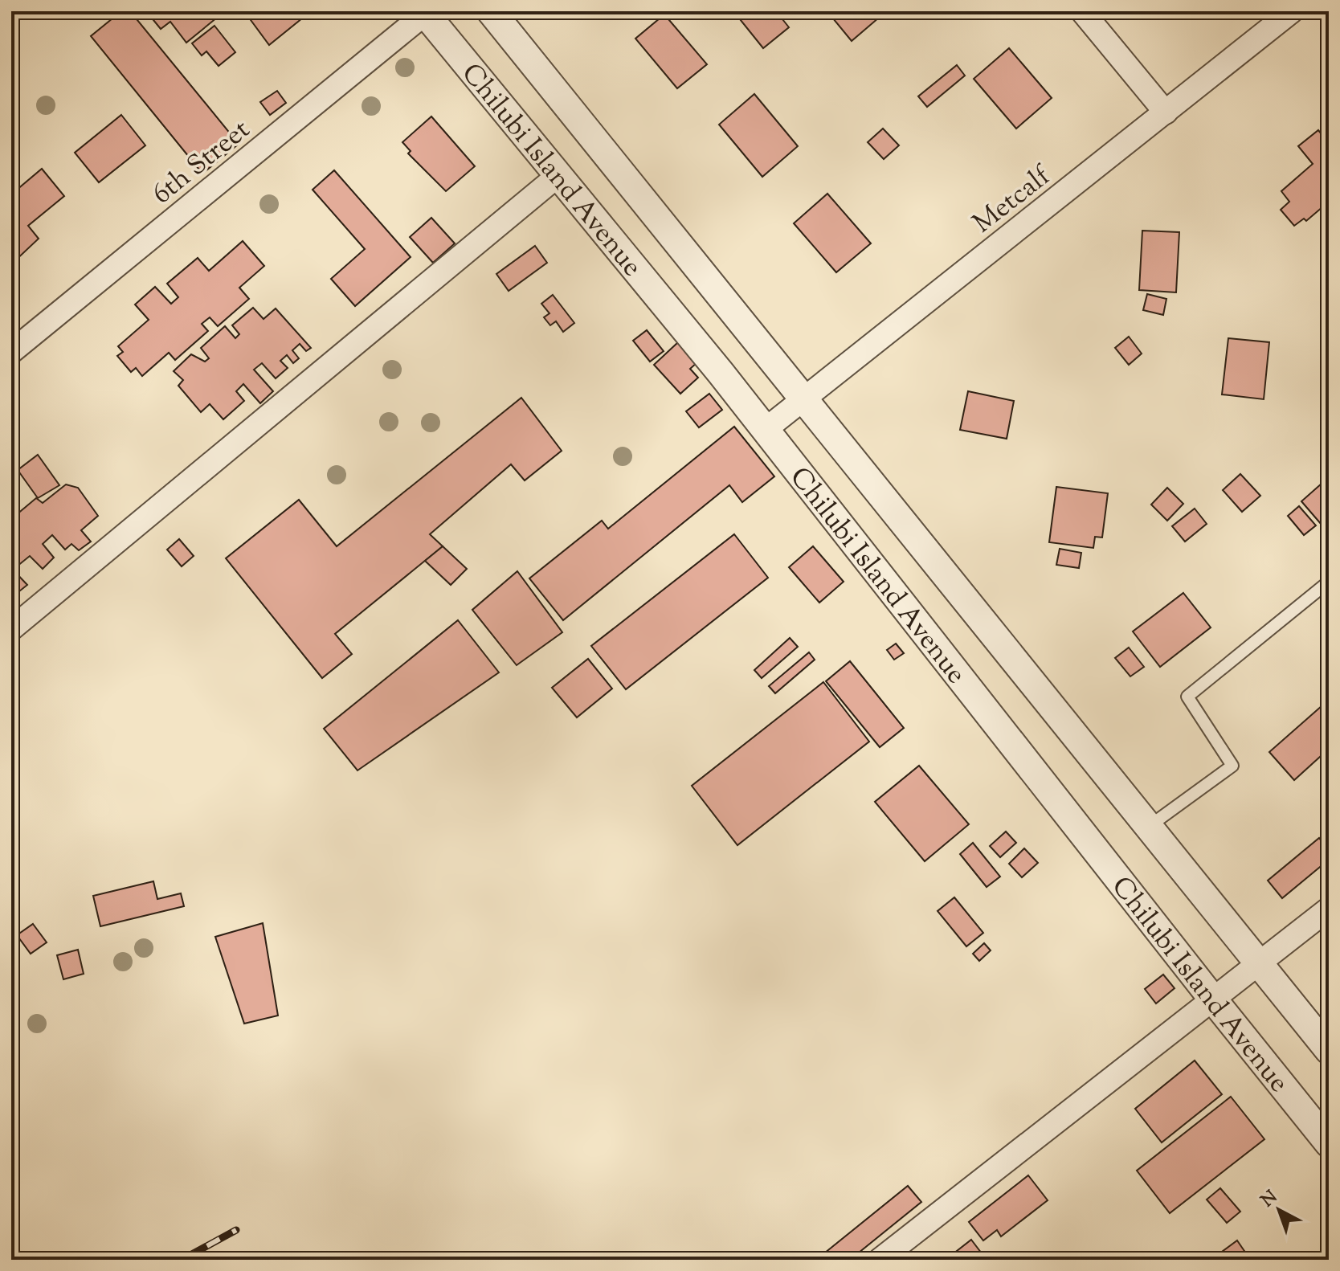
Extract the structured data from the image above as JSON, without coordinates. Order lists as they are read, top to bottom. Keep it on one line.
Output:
{"streets":{"street":["6th Street","Chilubi Island Avenue","Metcalf"]},"crossings":[["6th Street","Chilubi Island Avenue"],["Chilubi Island Avenue","Metcalf"]],"north":"top left"}
